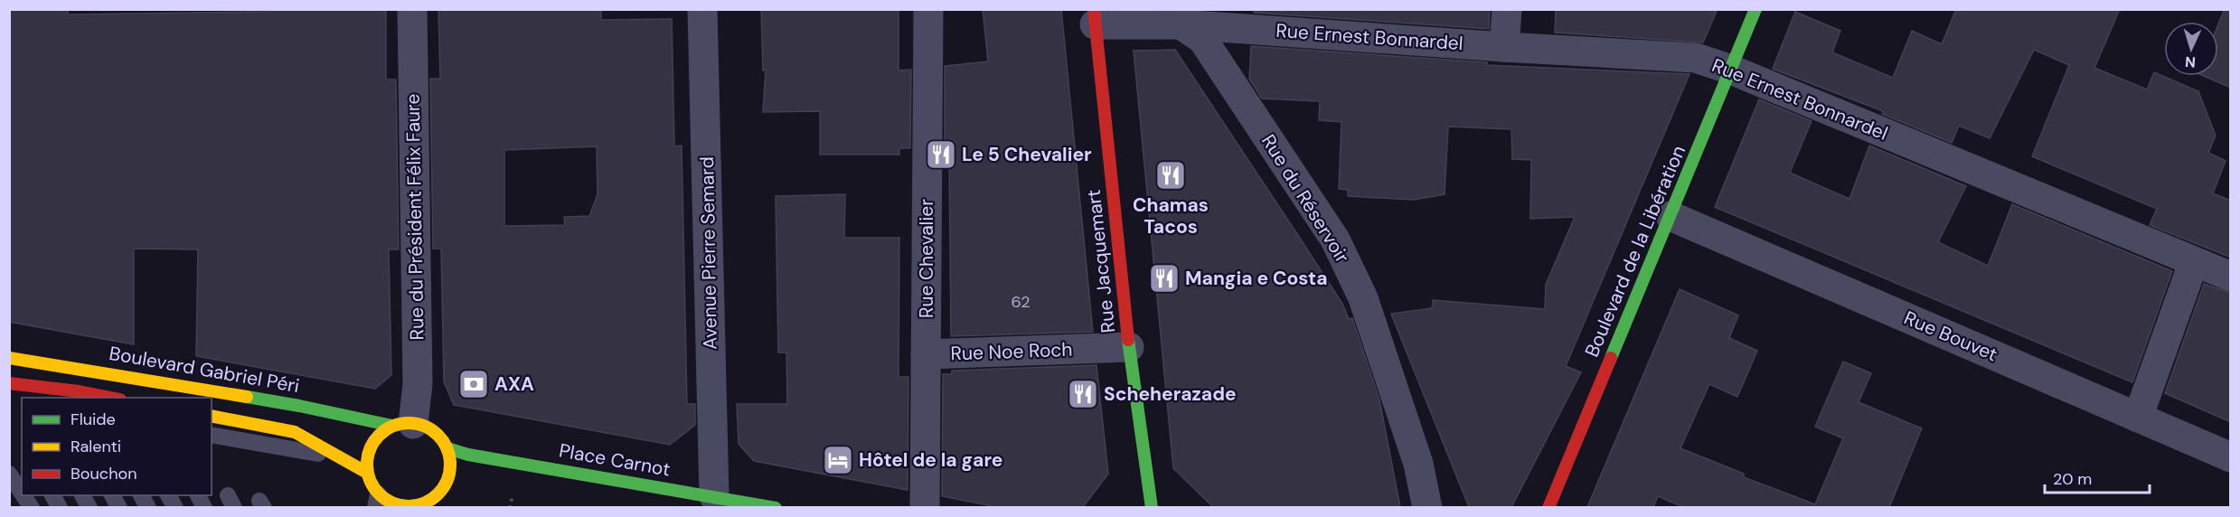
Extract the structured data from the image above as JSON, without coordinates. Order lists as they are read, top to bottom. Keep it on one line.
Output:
{"streets":{"main road":["Boulevard de la Libération","Rue Jacquemart","Boulevard Gabriel Péri","Place Carnot"],"street":["Rue Ernest Bonnardel","Rue du Réservoir","Rue du Président Félix Faure","Avenue Pierre Semard","Rue Chevalier","Rue Bouvet","Rue Noe Roch"]},"crossings":[["Rue Ernest Bonnardel","Rue du Réservoir"],["Rue Ernest Bonnardel","Boulevard de la Libération"],["Rue du Président Félix Faure","Boulevard Gabriel Péri"],["Rue du Président Félix Faure","Place Carnot"],["Boulevard de la Libération","Rue Bouvet"],["Avenue Pierre Semard","Place Carnot"],["Rue Chevalier","Rue Noe Roch"],["Rue Jacquemart","Rue Noe Roch"],["Boulevard Gabriel Péri","Place Carnot"]],"places":{"restaurant":["Le 5 Chevalier","Chamas Tacos","Mangia e Costa","Scheherazade"],"bank":["AXA"],"hotel":["Hôtel de la gare"]},"house_numbers":["62"],"legend":["Fluide","Ralenti","Bouchon"],"scale_bar":"20 m","north":"bottom"}
